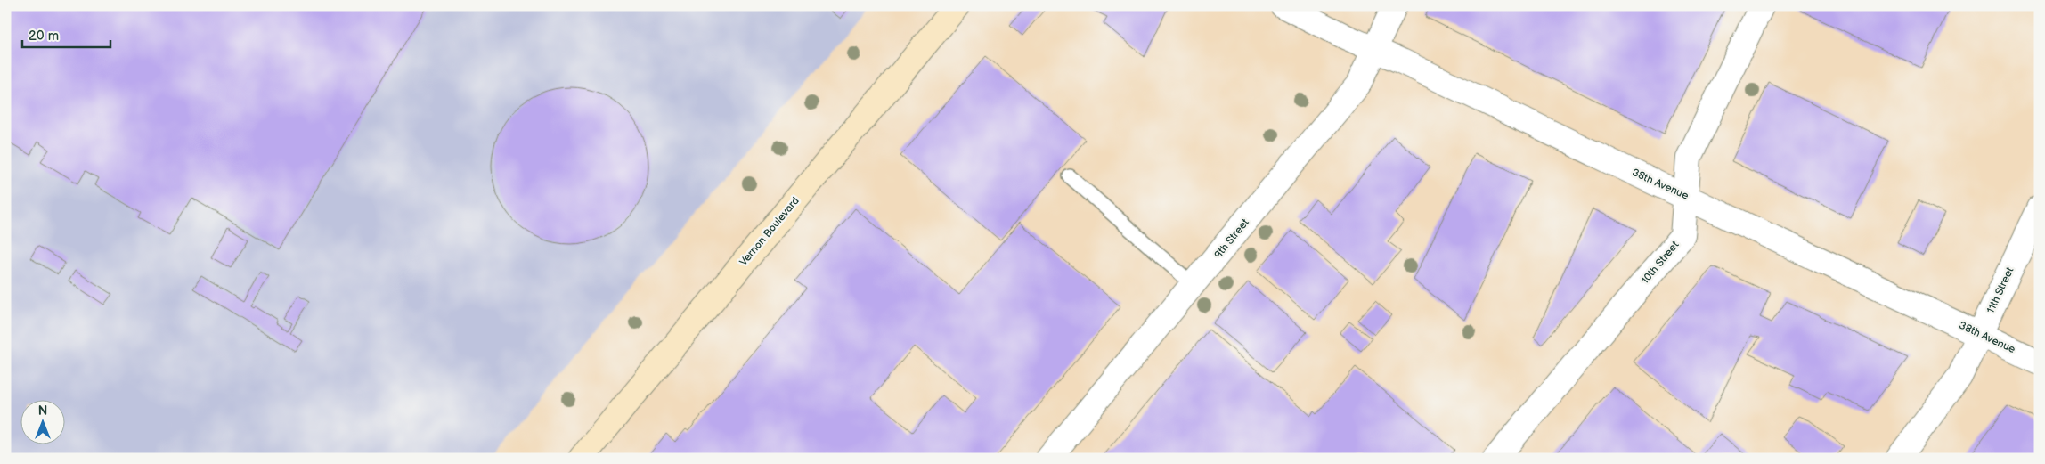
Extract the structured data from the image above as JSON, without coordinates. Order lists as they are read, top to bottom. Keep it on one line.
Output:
{"streets":{"main road":["Vernon Boulevard"],"street":["38th Avenue","9th Street","10th Street","11th Street"]},"crossings":[["38th Avenue","9th Street"],["38th Avenue","10th Street"],["38th Avenue","11th Street"]],"scale_bar":"20 m","north":"top"}
